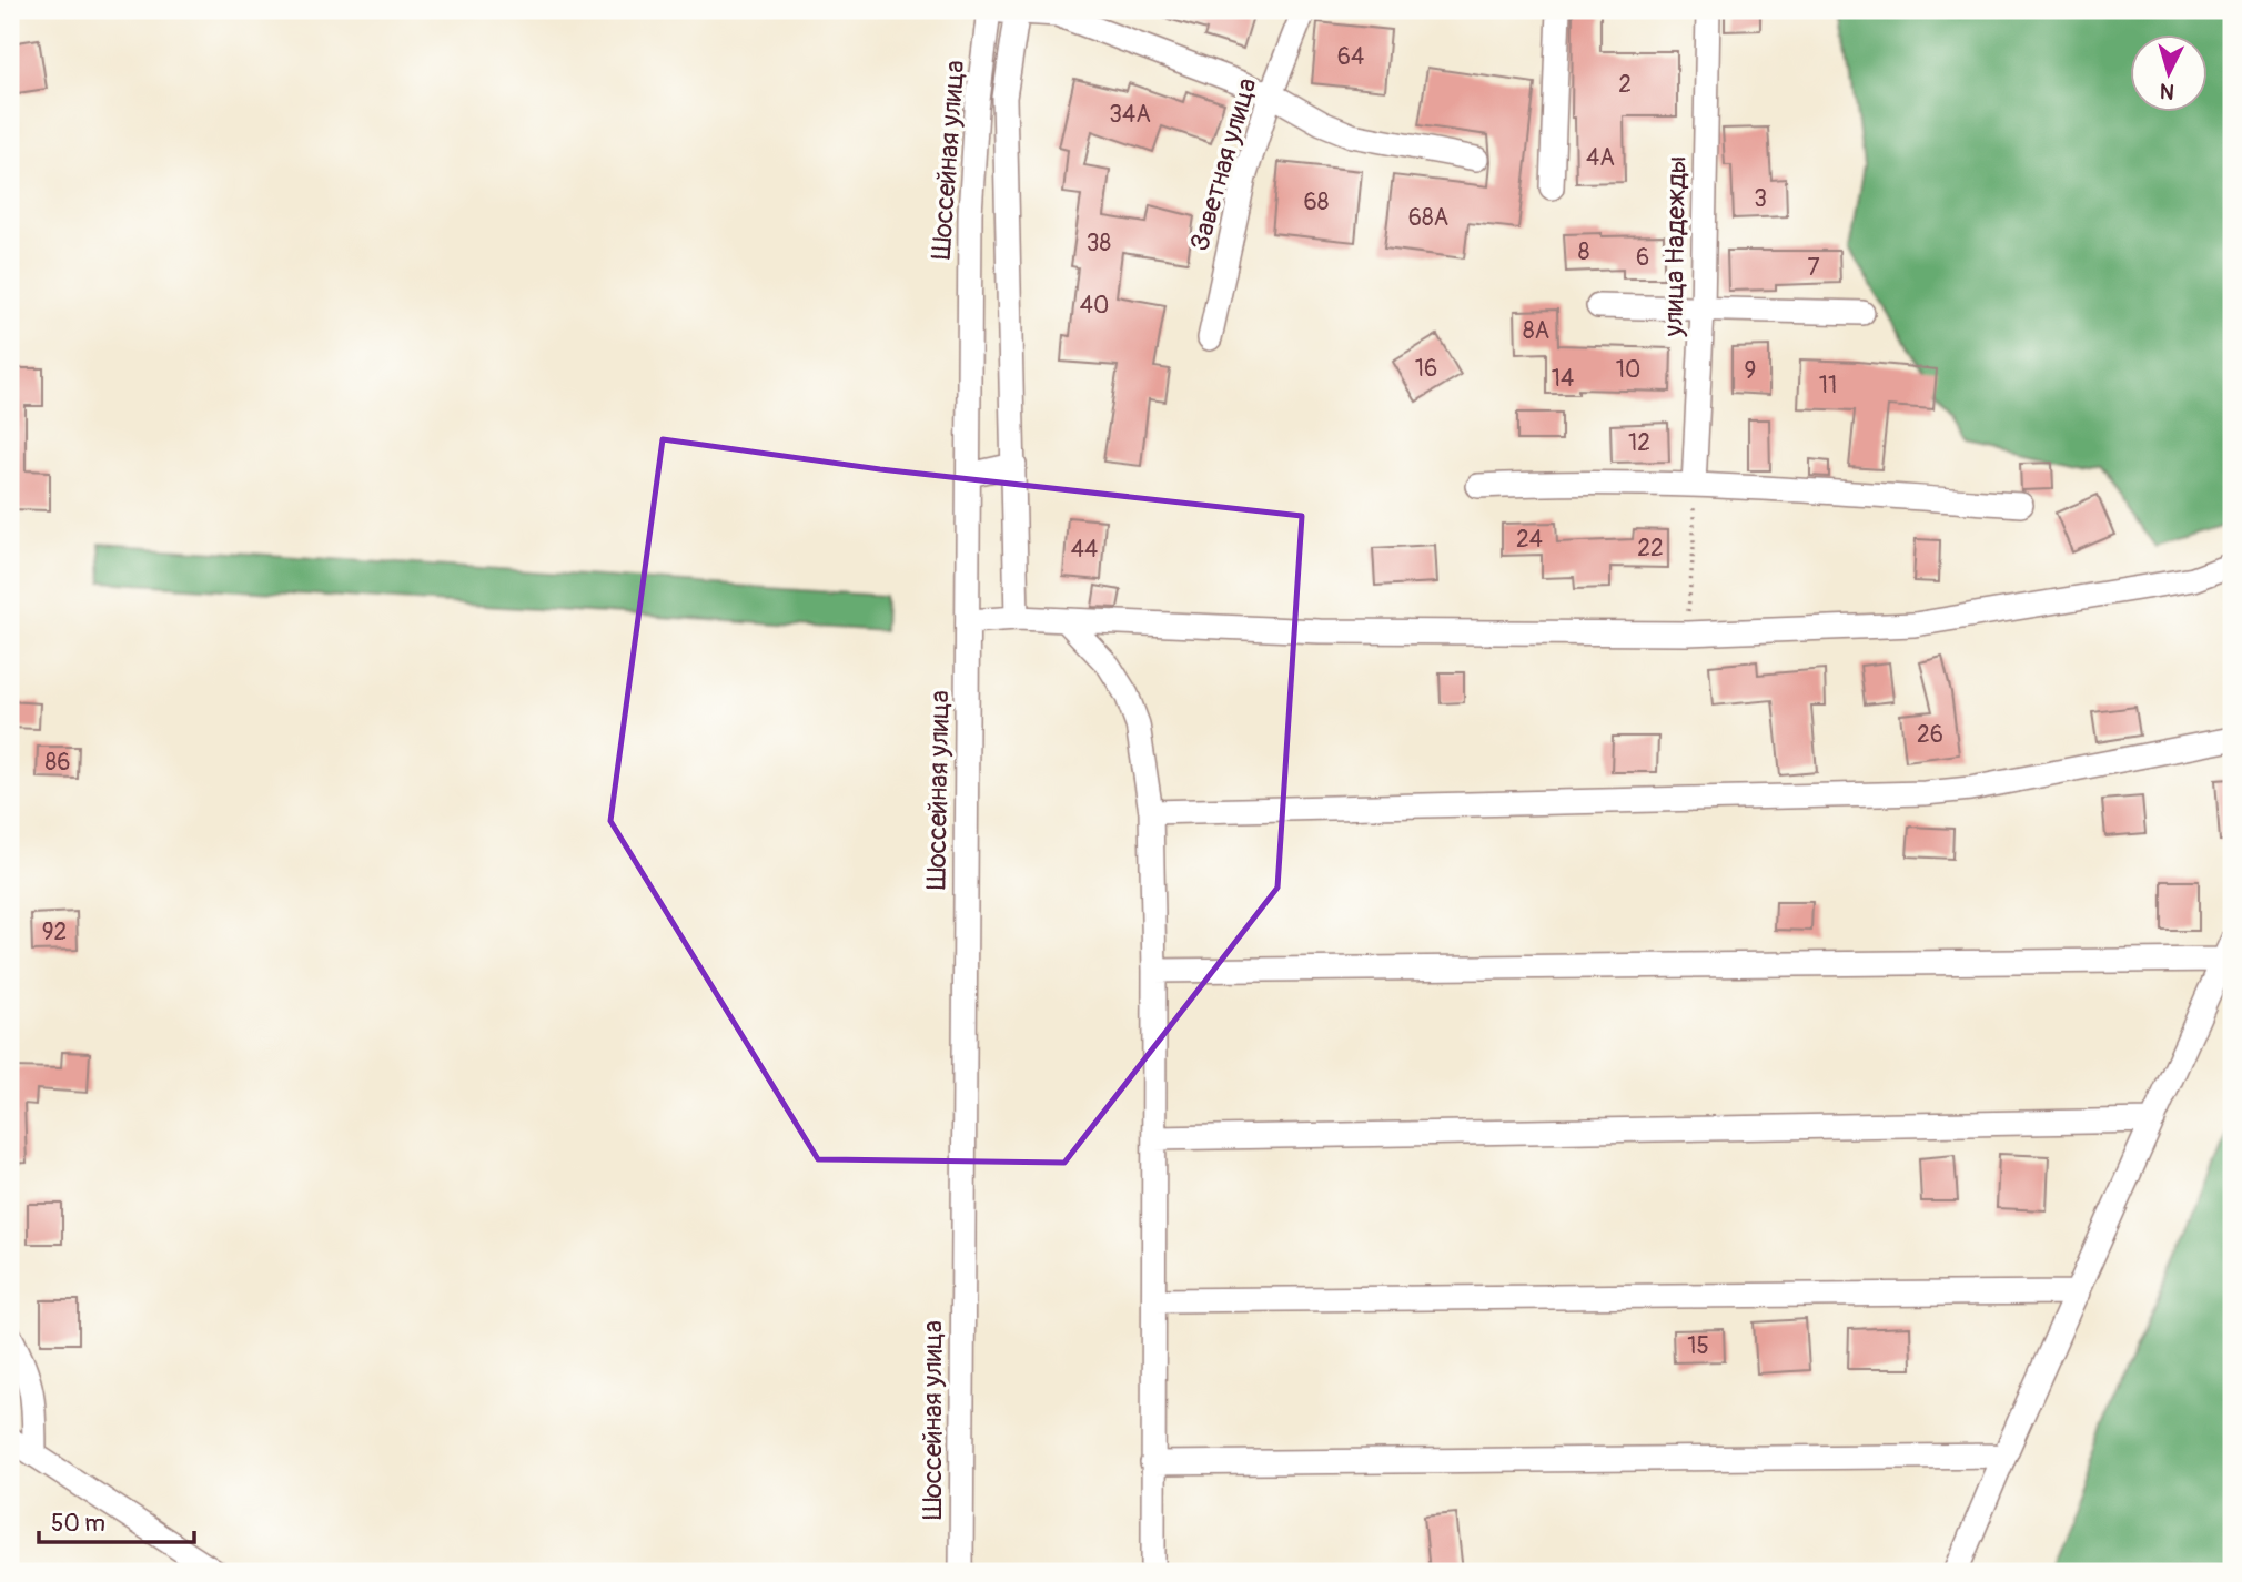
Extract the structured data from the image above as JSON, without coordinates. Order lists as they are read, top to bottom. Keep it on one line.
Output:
{"streets":{"street":["Шоссейная улица","Заветная улица","улица Надежды"]},"house_numbers":["64","2","34А","4А","3","68","68А","38","8","6","7","40","8А","16","10","9","14","11","12","24","22","44","26","86","92","15"],"scale_bar":"50 m","north":"bottom"}
